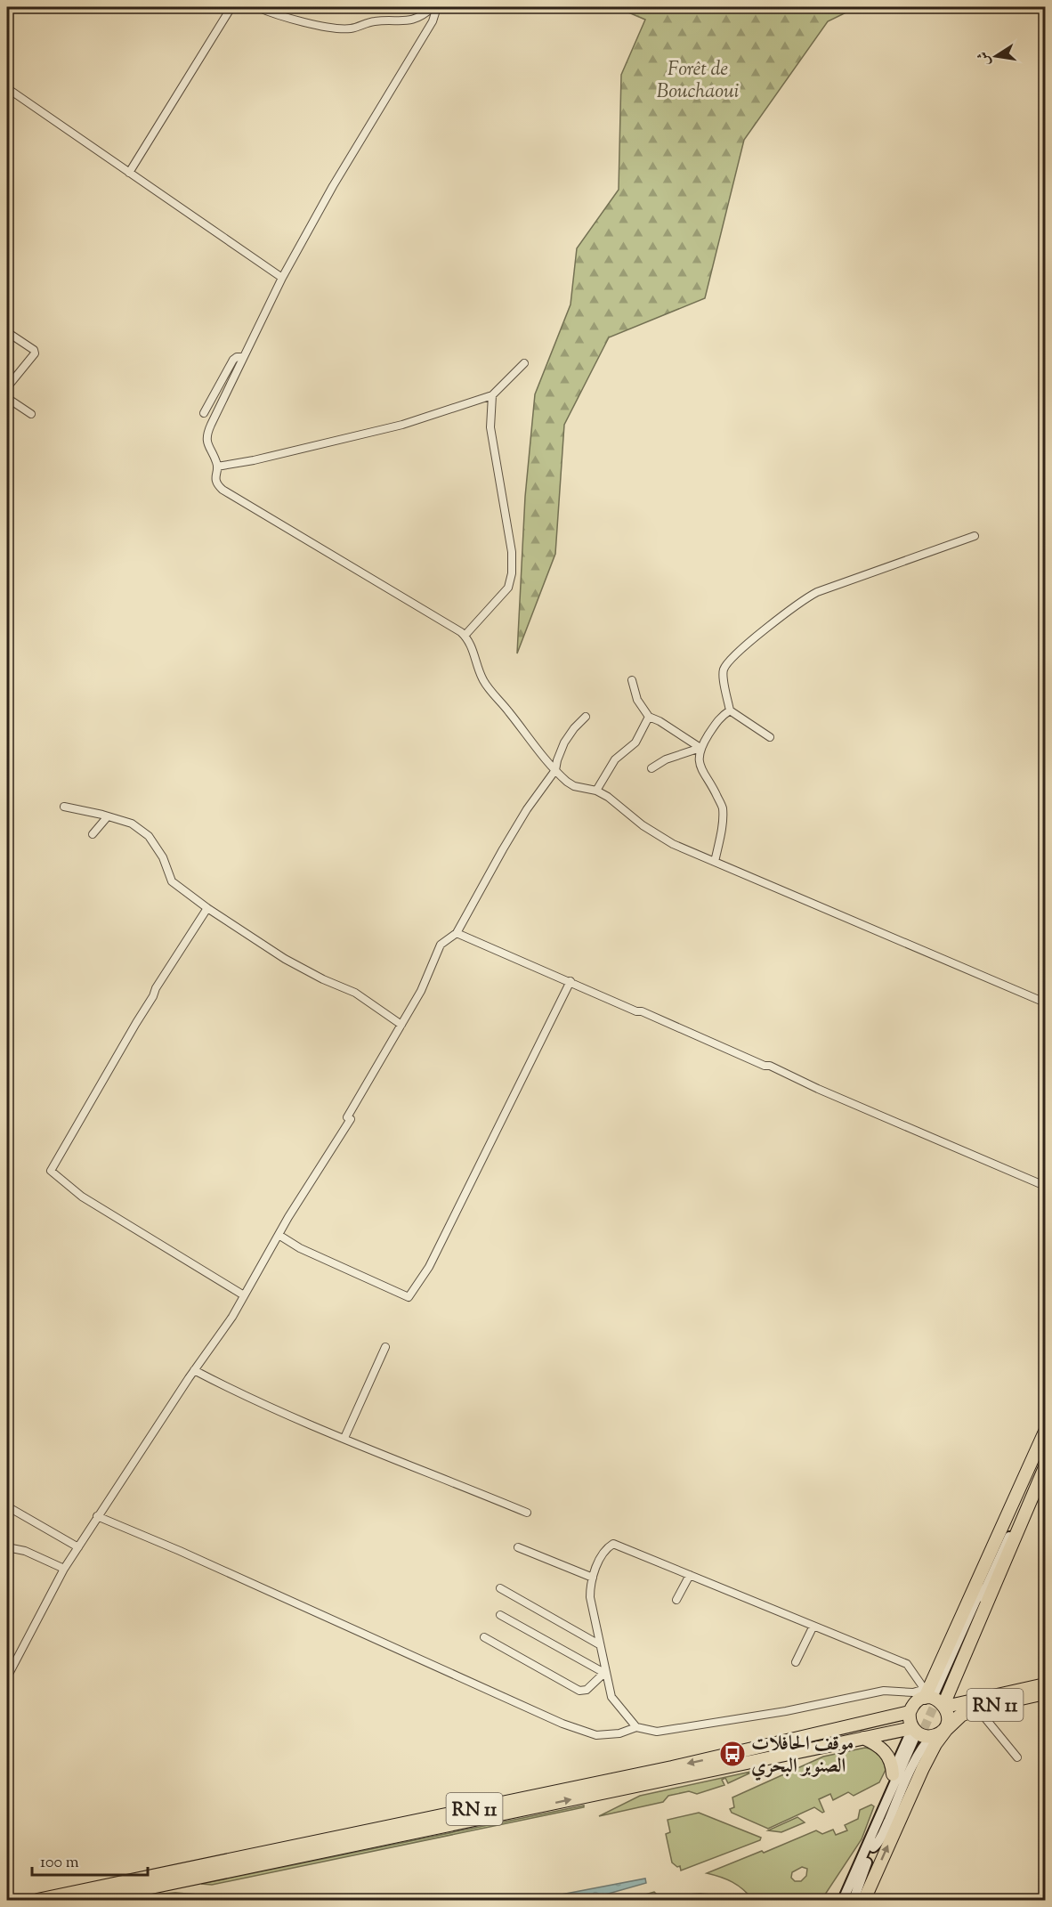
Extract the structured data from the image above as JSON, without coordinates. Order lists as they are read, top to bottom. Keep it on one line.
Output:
{"streets":{"highway":["RN 11"]},"parks":["Forêt de Bouchaoui"],"places":{"bus stop":["موقف الحافلات الصنوبر البحري"]},"scale_bar":"100 m","north":"left"}
